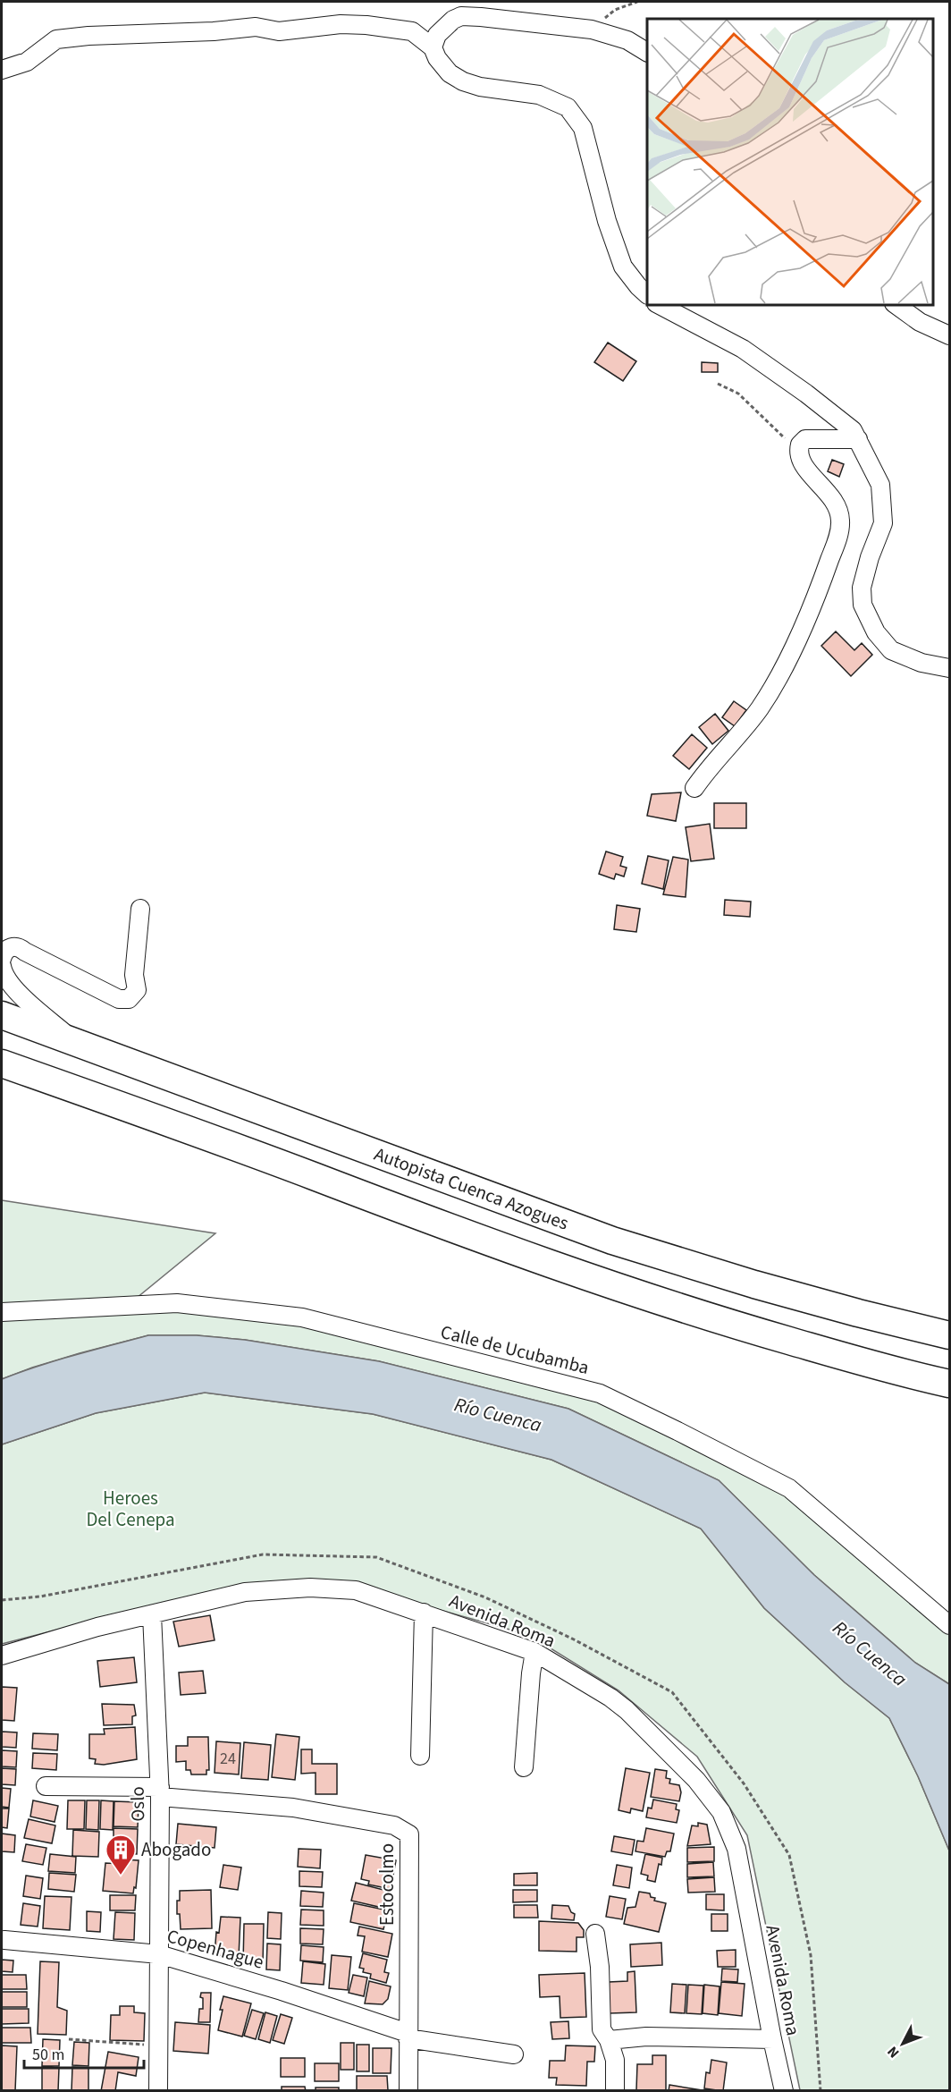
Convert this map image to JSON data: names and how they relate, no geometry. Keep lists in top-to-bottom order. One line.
{"streets":{"highway":["Autopista Cuenca Azogues"],"street":["Calle de Ucubamba","Avenida Roma","Oslo","Estocolmo","Copenhague"]},"crossings":[["Avenida Roma","Oslo"],["Oslo","Estocolmo"],["Oslo","Copenhague"],["Estocolmo","Copenhague"]],"water":["Río Cuenca"],"parks":["Heroes Del Cenepa"],"places":{"building":["Abogado"]},"house_numbers":["24"],"scale_bar":"50 m","north":"bottom left"}
